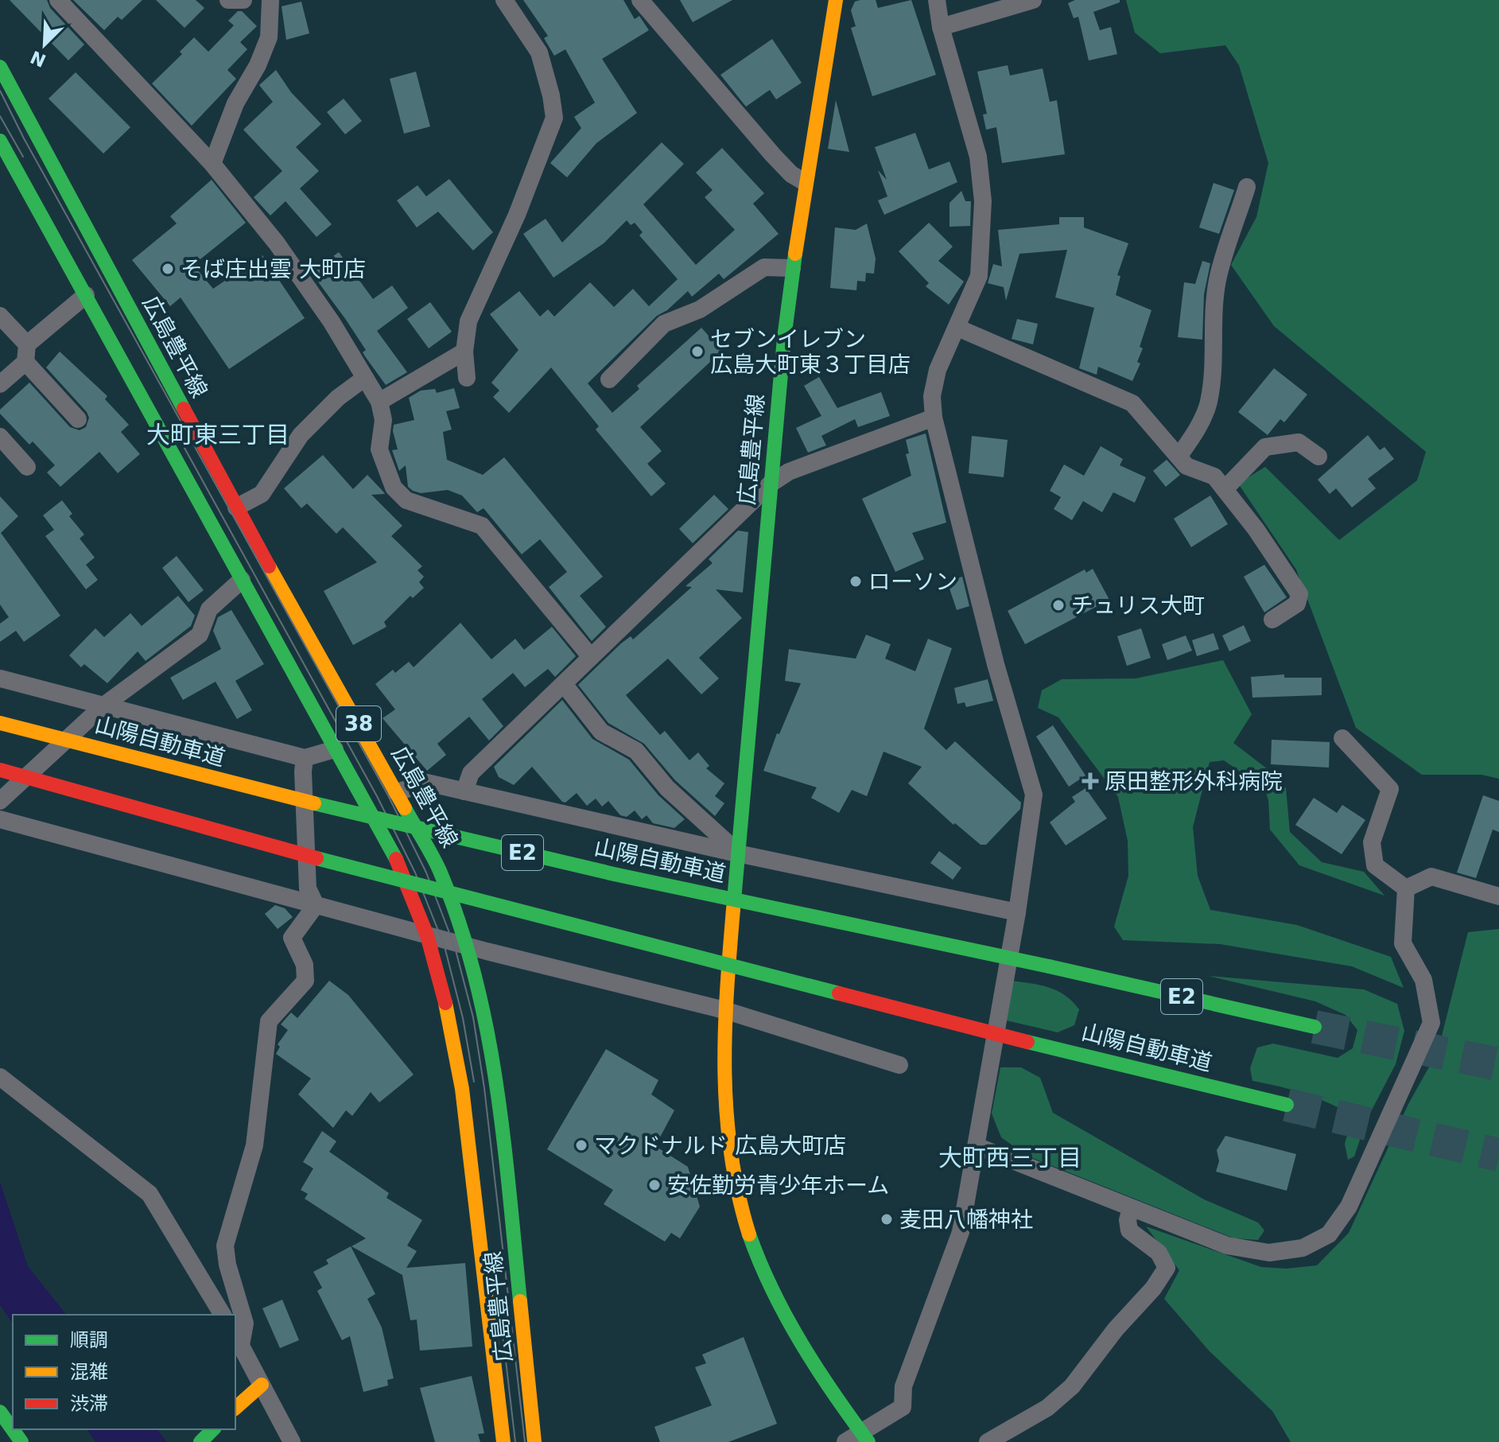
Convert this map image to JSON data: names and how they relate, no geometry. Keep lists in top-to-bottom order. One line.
{"streets":{"main road":["広島豊平線","38","山陽自動車道","E2"]},"districts":["大町東三丁目","大町西三丁目"],"places":{"other":["そば庄出雲 大町店","セブンイレブン 広島大町東３丁目店","ローソン","チュリス大町","マクドナルド 広島大町店","安佐勤労青少年ホーム","麦田八幡神社"],"health":["原田整形外科病院"]},"legend":["順調","混雑","渋滞"],"north":"bottom left"}
